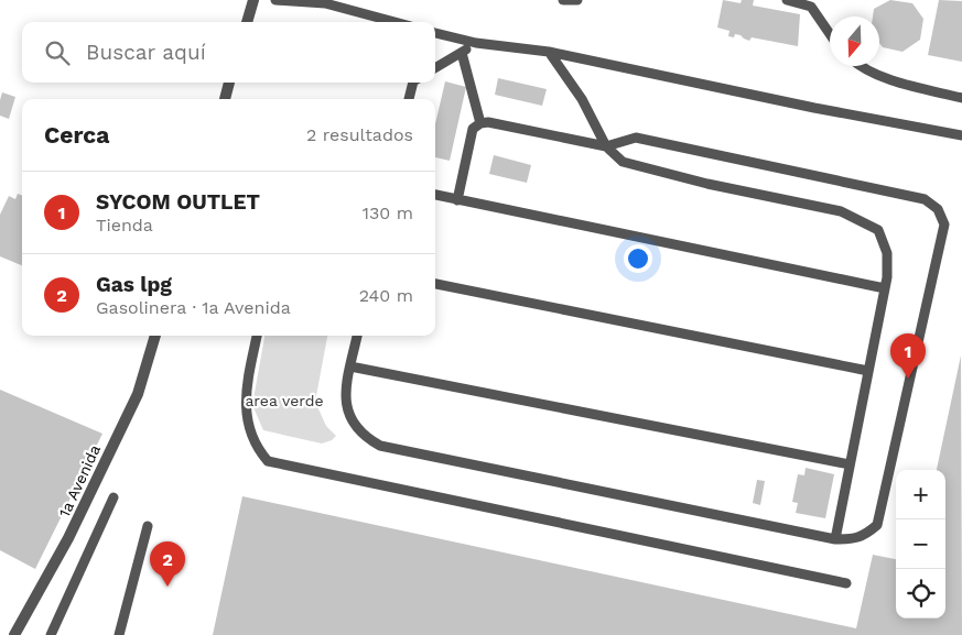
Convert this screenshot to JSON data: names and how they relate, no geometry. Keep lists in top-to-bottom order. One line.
{"streets":{"street":["1a Avenida"]},"parks":["area verde"],"north":"bottom","page":{"search":"Buscar aquí","heading":["Cerca","2 resultados"],"list":[{"mark":"1","name":"SYCOM OUTLET","note":"Tienda","value":"130 m"},{"mark":"2","name":"Gas lpg","note":"Gasolinera · 1a Avenida","value":"240 m"}],"pins":["1","2"],"map_buttons":["+","−"]}}
